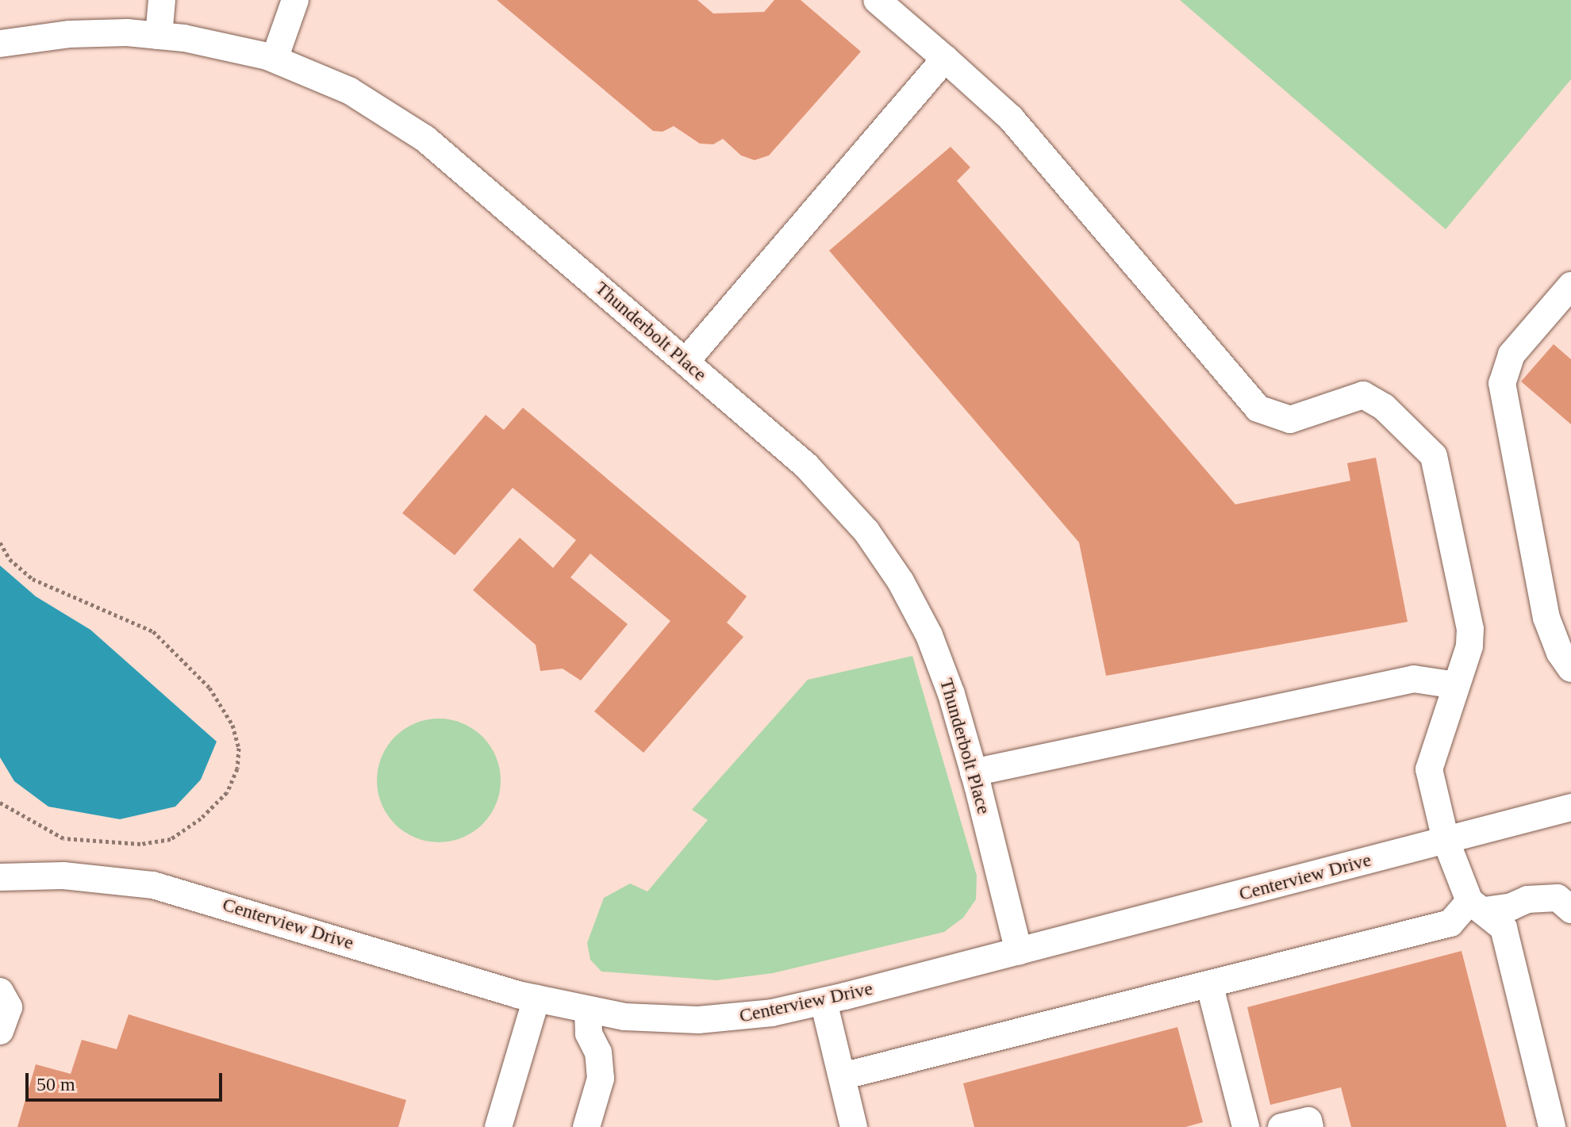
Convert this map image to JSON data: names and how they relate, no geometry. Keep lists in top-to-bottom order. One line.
{"streets":{"street":["Thunderbolt Place","Centerview Drive"]},"crossings":[["Thunderbolt Place","Centerview Drive"]],"scale_bar":"50 m"}
